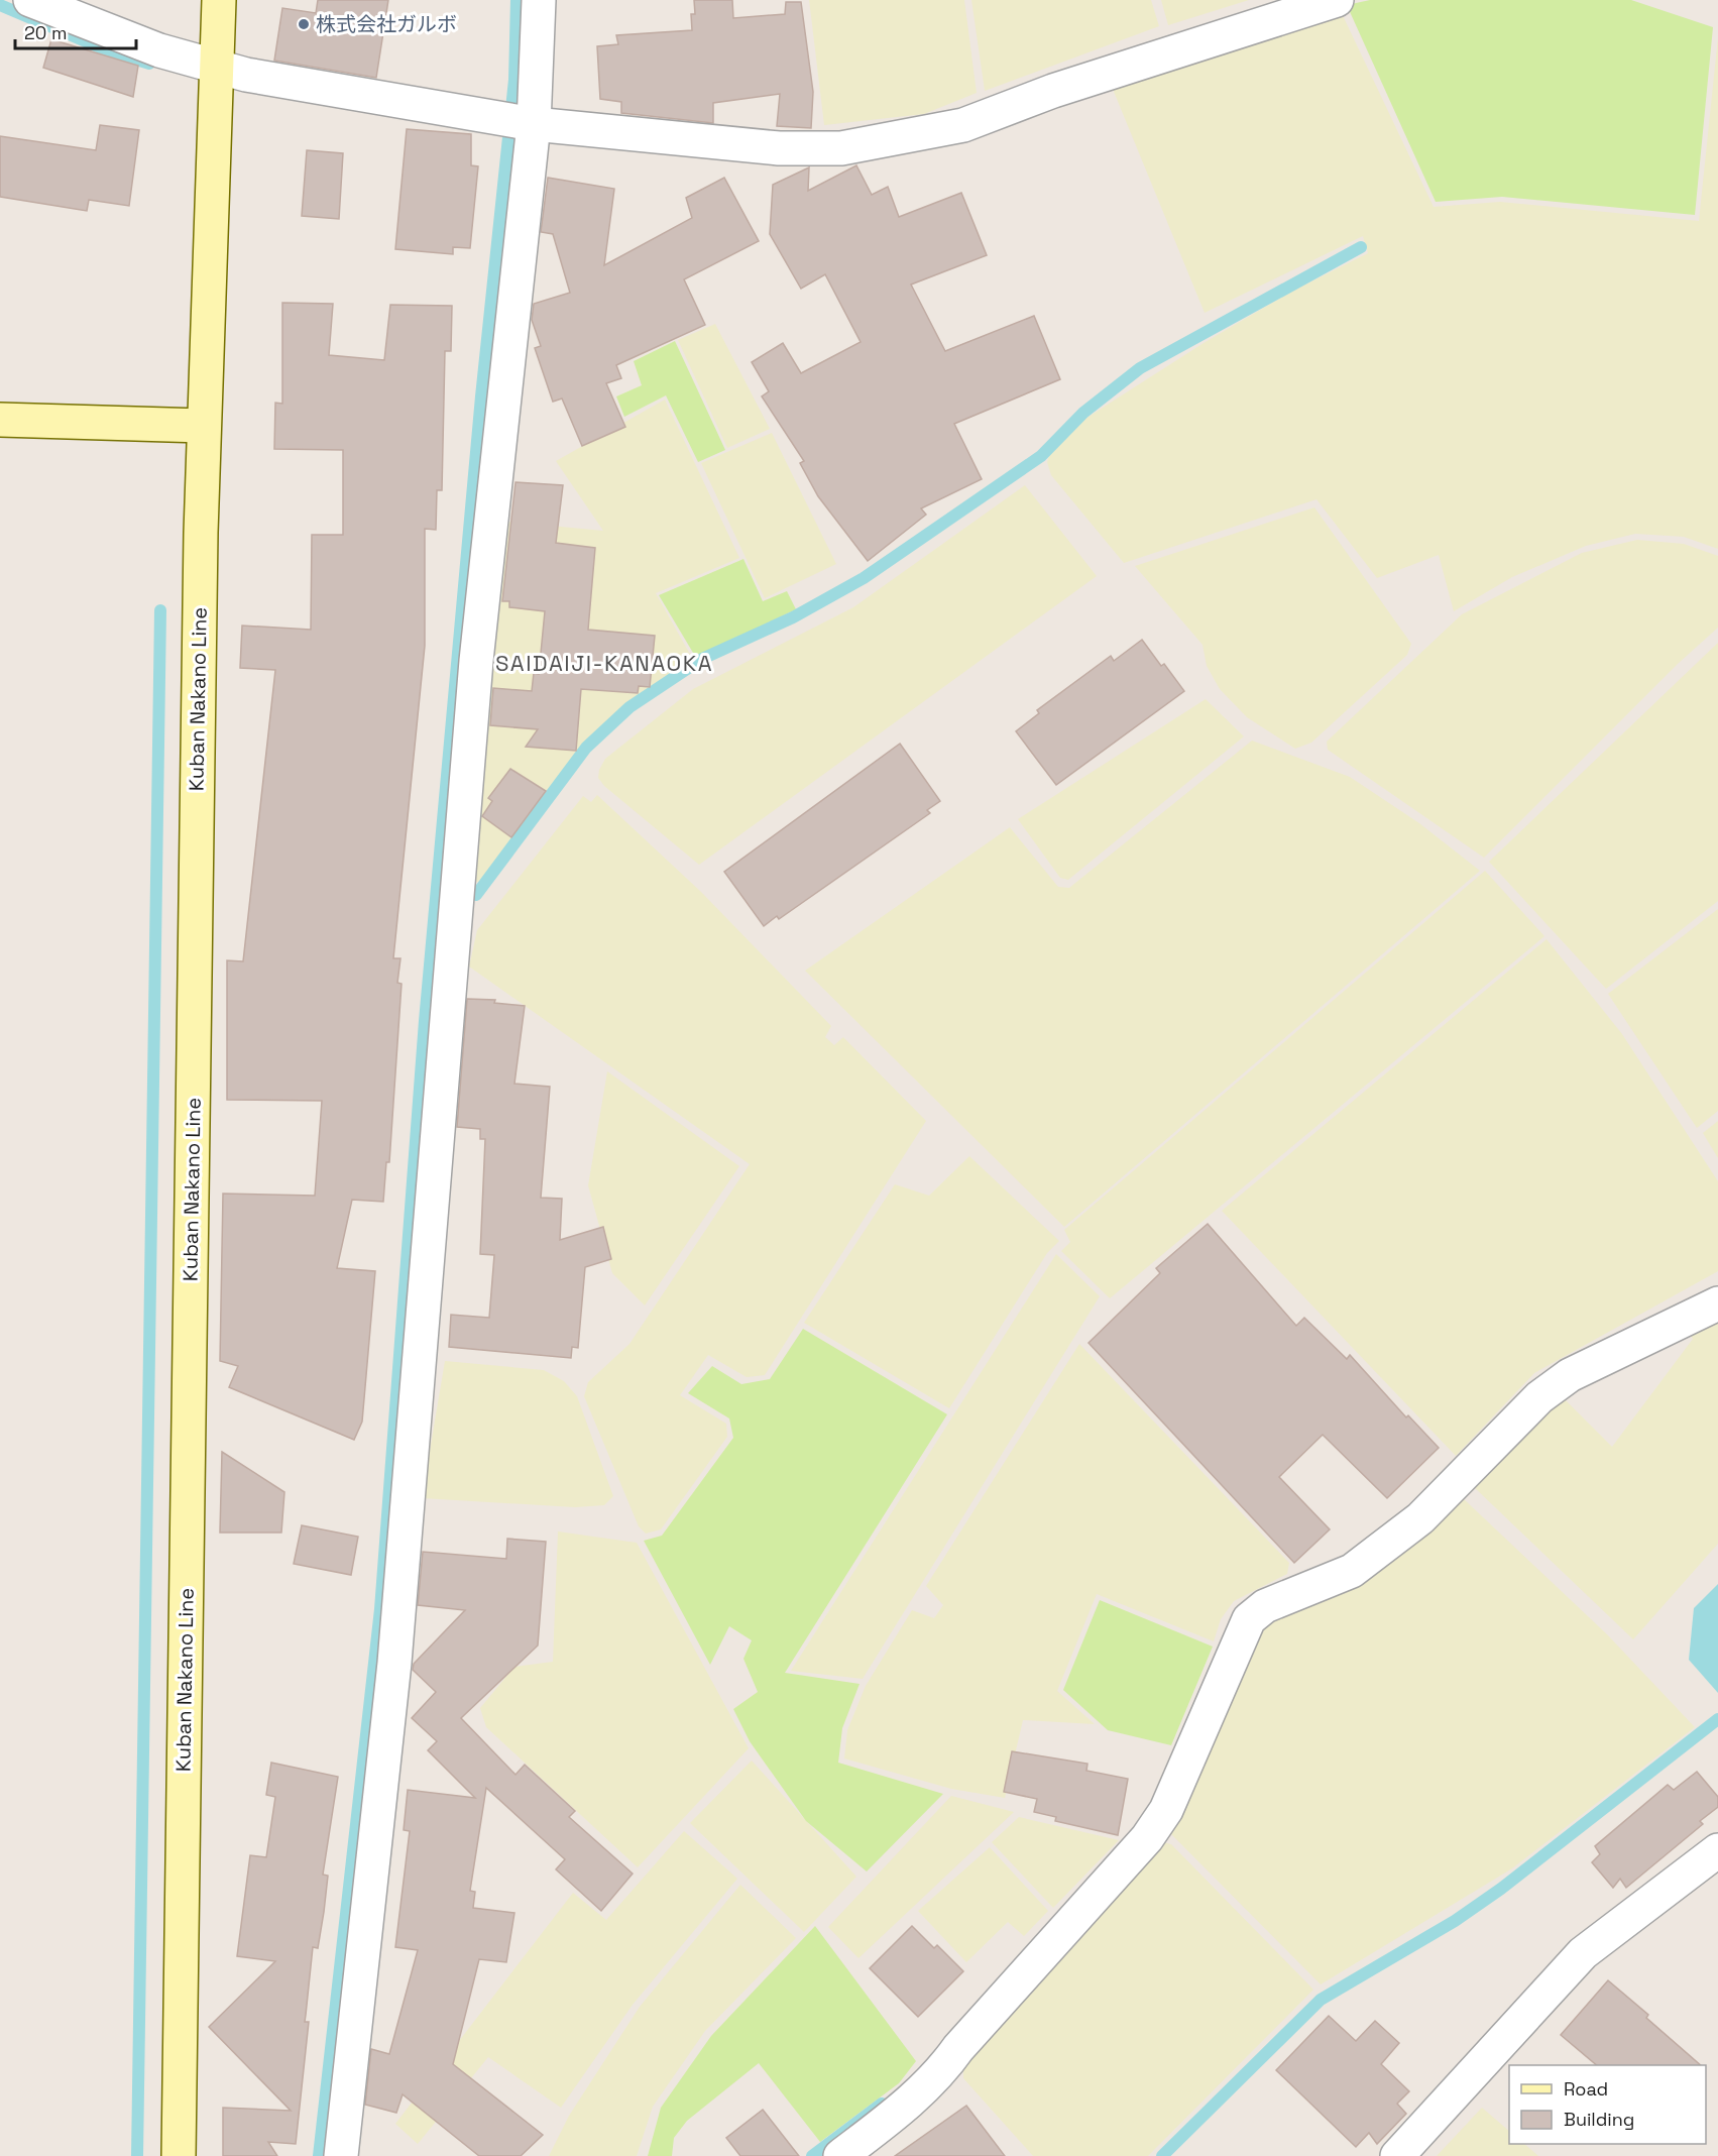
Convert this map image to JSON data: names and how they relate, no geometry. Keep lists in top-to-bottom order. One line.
{"streets":{"main road":["Kuban Nakano Line"]},"districts":["SAIDAIJI-KANAOKA"],"places":["株式会社ガルボ"],"legend":["Road","Building"],"scale_bar":"20 m"}
